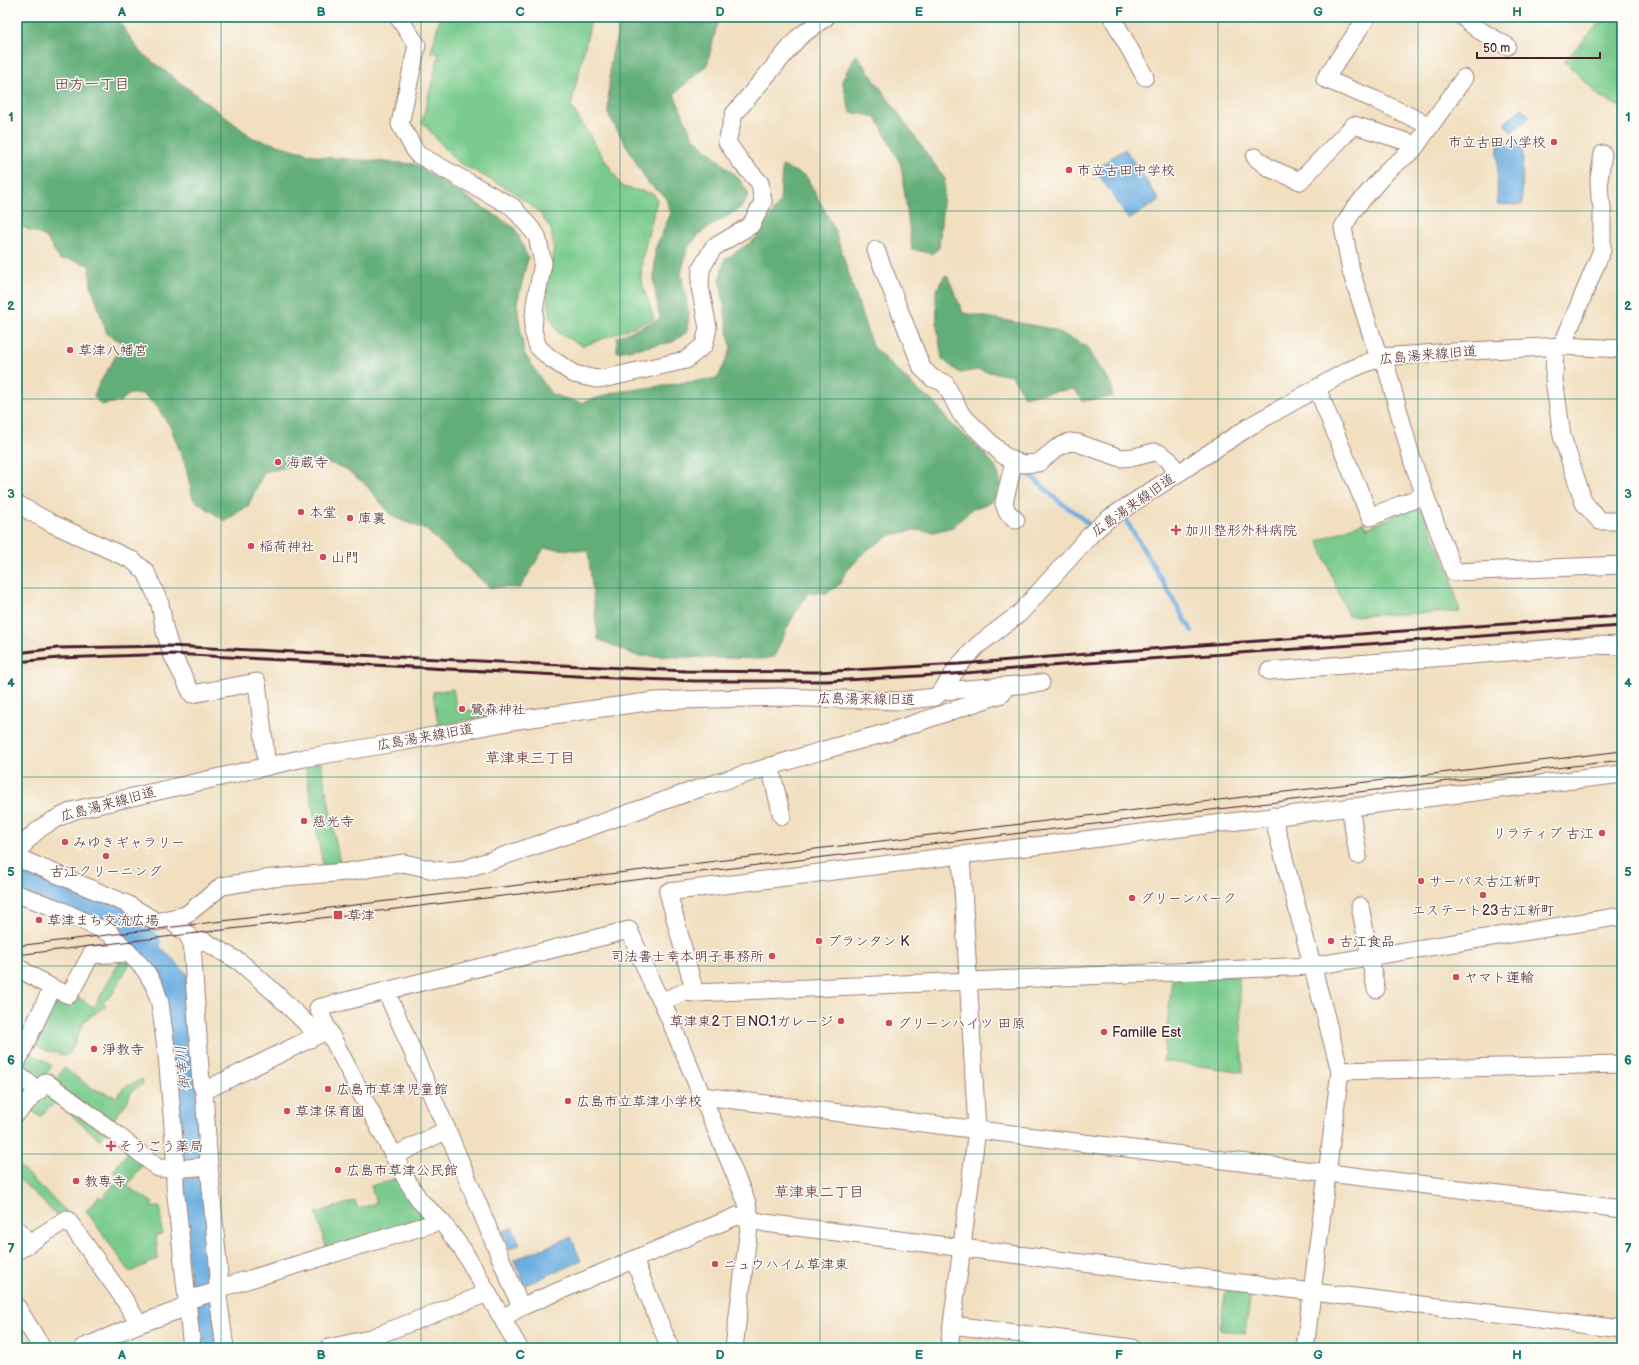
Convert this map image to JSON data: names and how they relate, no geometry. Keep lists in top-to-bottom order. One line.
{"streets":{"street":["広島湯来線旧道"]},"districts":["田方一丁目","草津東三丁目","草津東二丁目"],"water":["御幸川"],"places":{"other":["市立古田小学校","市立古田中学校","草津八幡宮","海蔵寺","本堂","庫裏","稲荷神社","山門","鷺森神社","慈光寺","リラティブ 古江","みゆきギャラリー","古江クリーニング","サーパス古江新町","エステート23古江新町","グリーンパーク","草津まち交流広場","プランタン K","古江食品","司法書士幸本明子事務所","ヤマト運輸","草津東2丁目NO.1ガレージ","グリーンハイツ 田原","Famille Est","淨教寺","広島市草津児童館","広島市立草津小学校","草津保育園","広島市草津公民館","教専寺","ニュウハイム草津東"],"health":["加川整形外科病院","そうごう薬局"],"transit":["草津"]},"scale_bar":"50 m","grid":{"columns":["A","B","C","D","E","F","G","H"],"rows":["1","2","3","4","5","6","7"]}}
